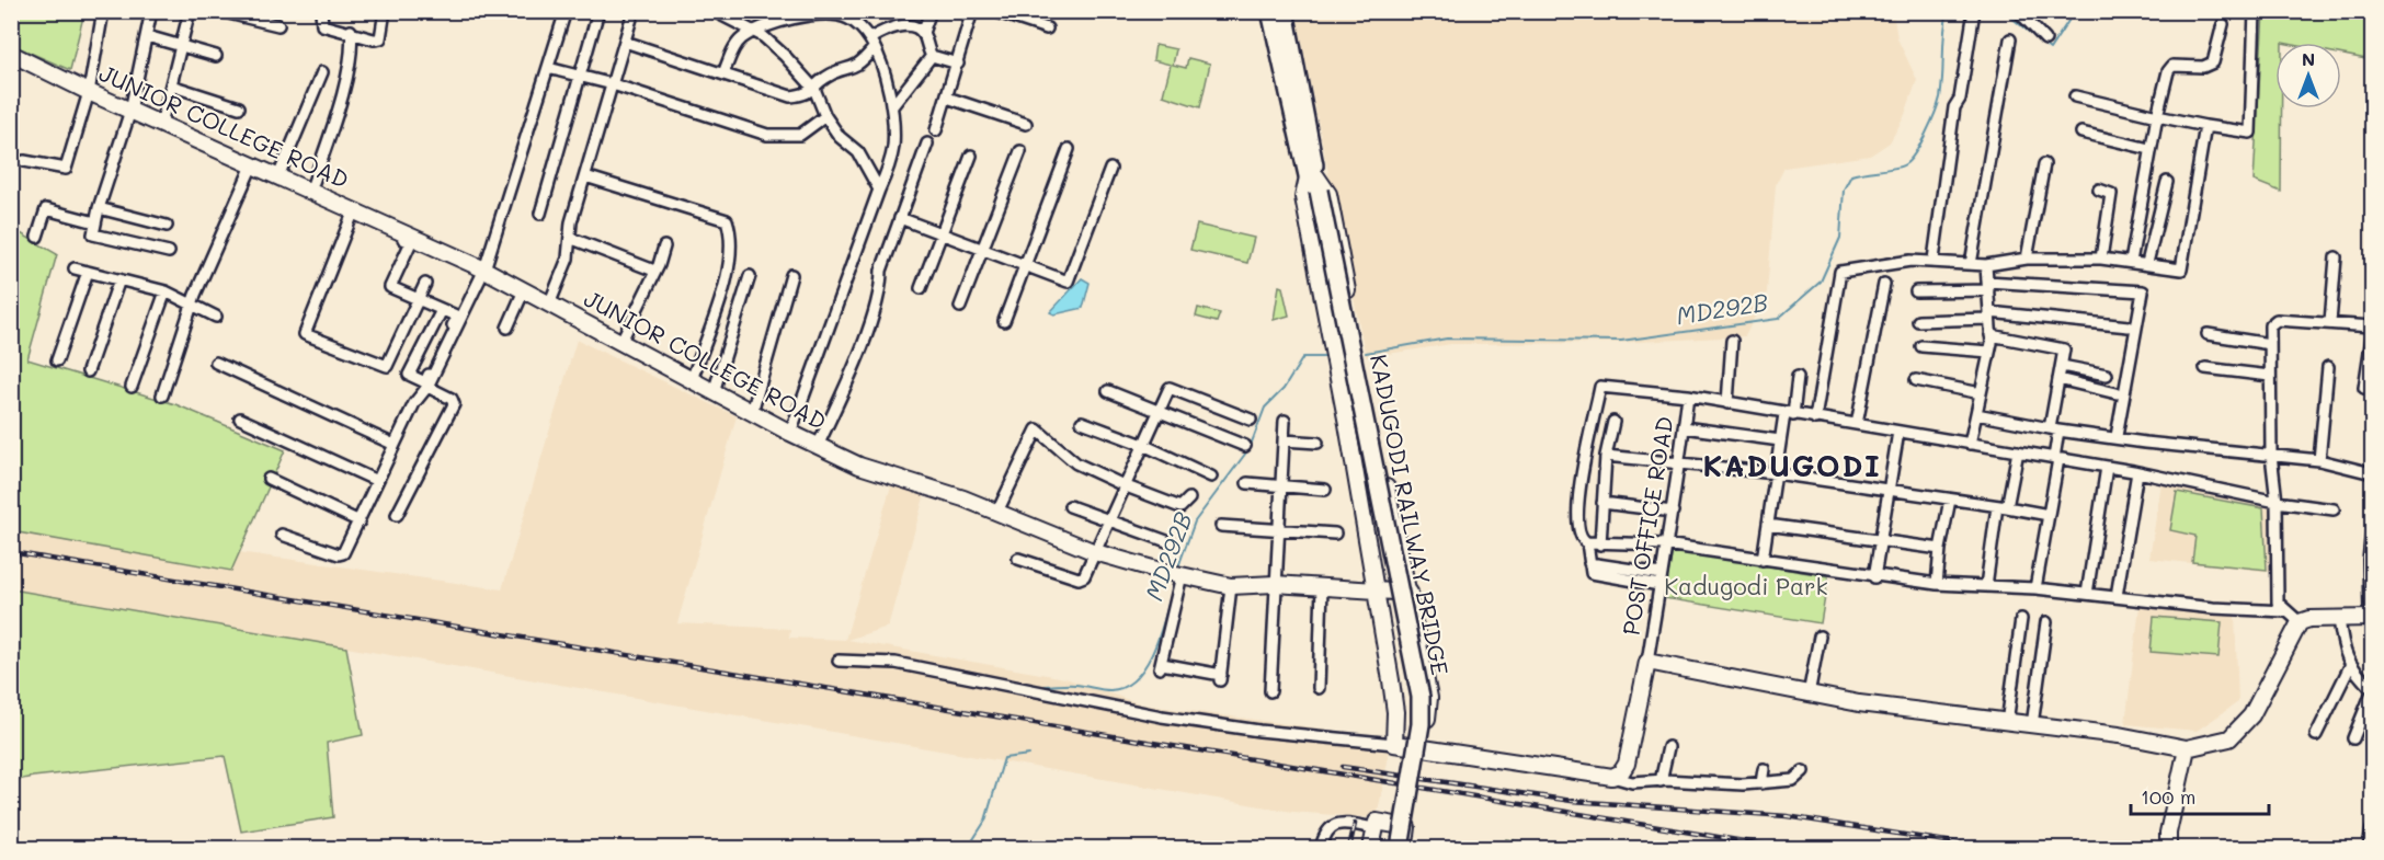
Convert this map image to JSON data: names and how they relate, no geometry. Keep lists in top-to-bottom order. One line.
{"streets":{"main road":["KADUGODI RAILWAY BRIDGE"],"street":["JUNIOR COLLEGE ROAD","POST OFFICE ROAD"]},"districts":["KADUGODI"],"water":["MD292B"],"parks":["Kadugodi Park"],"scale_bar":"100 m","north":"top"}
